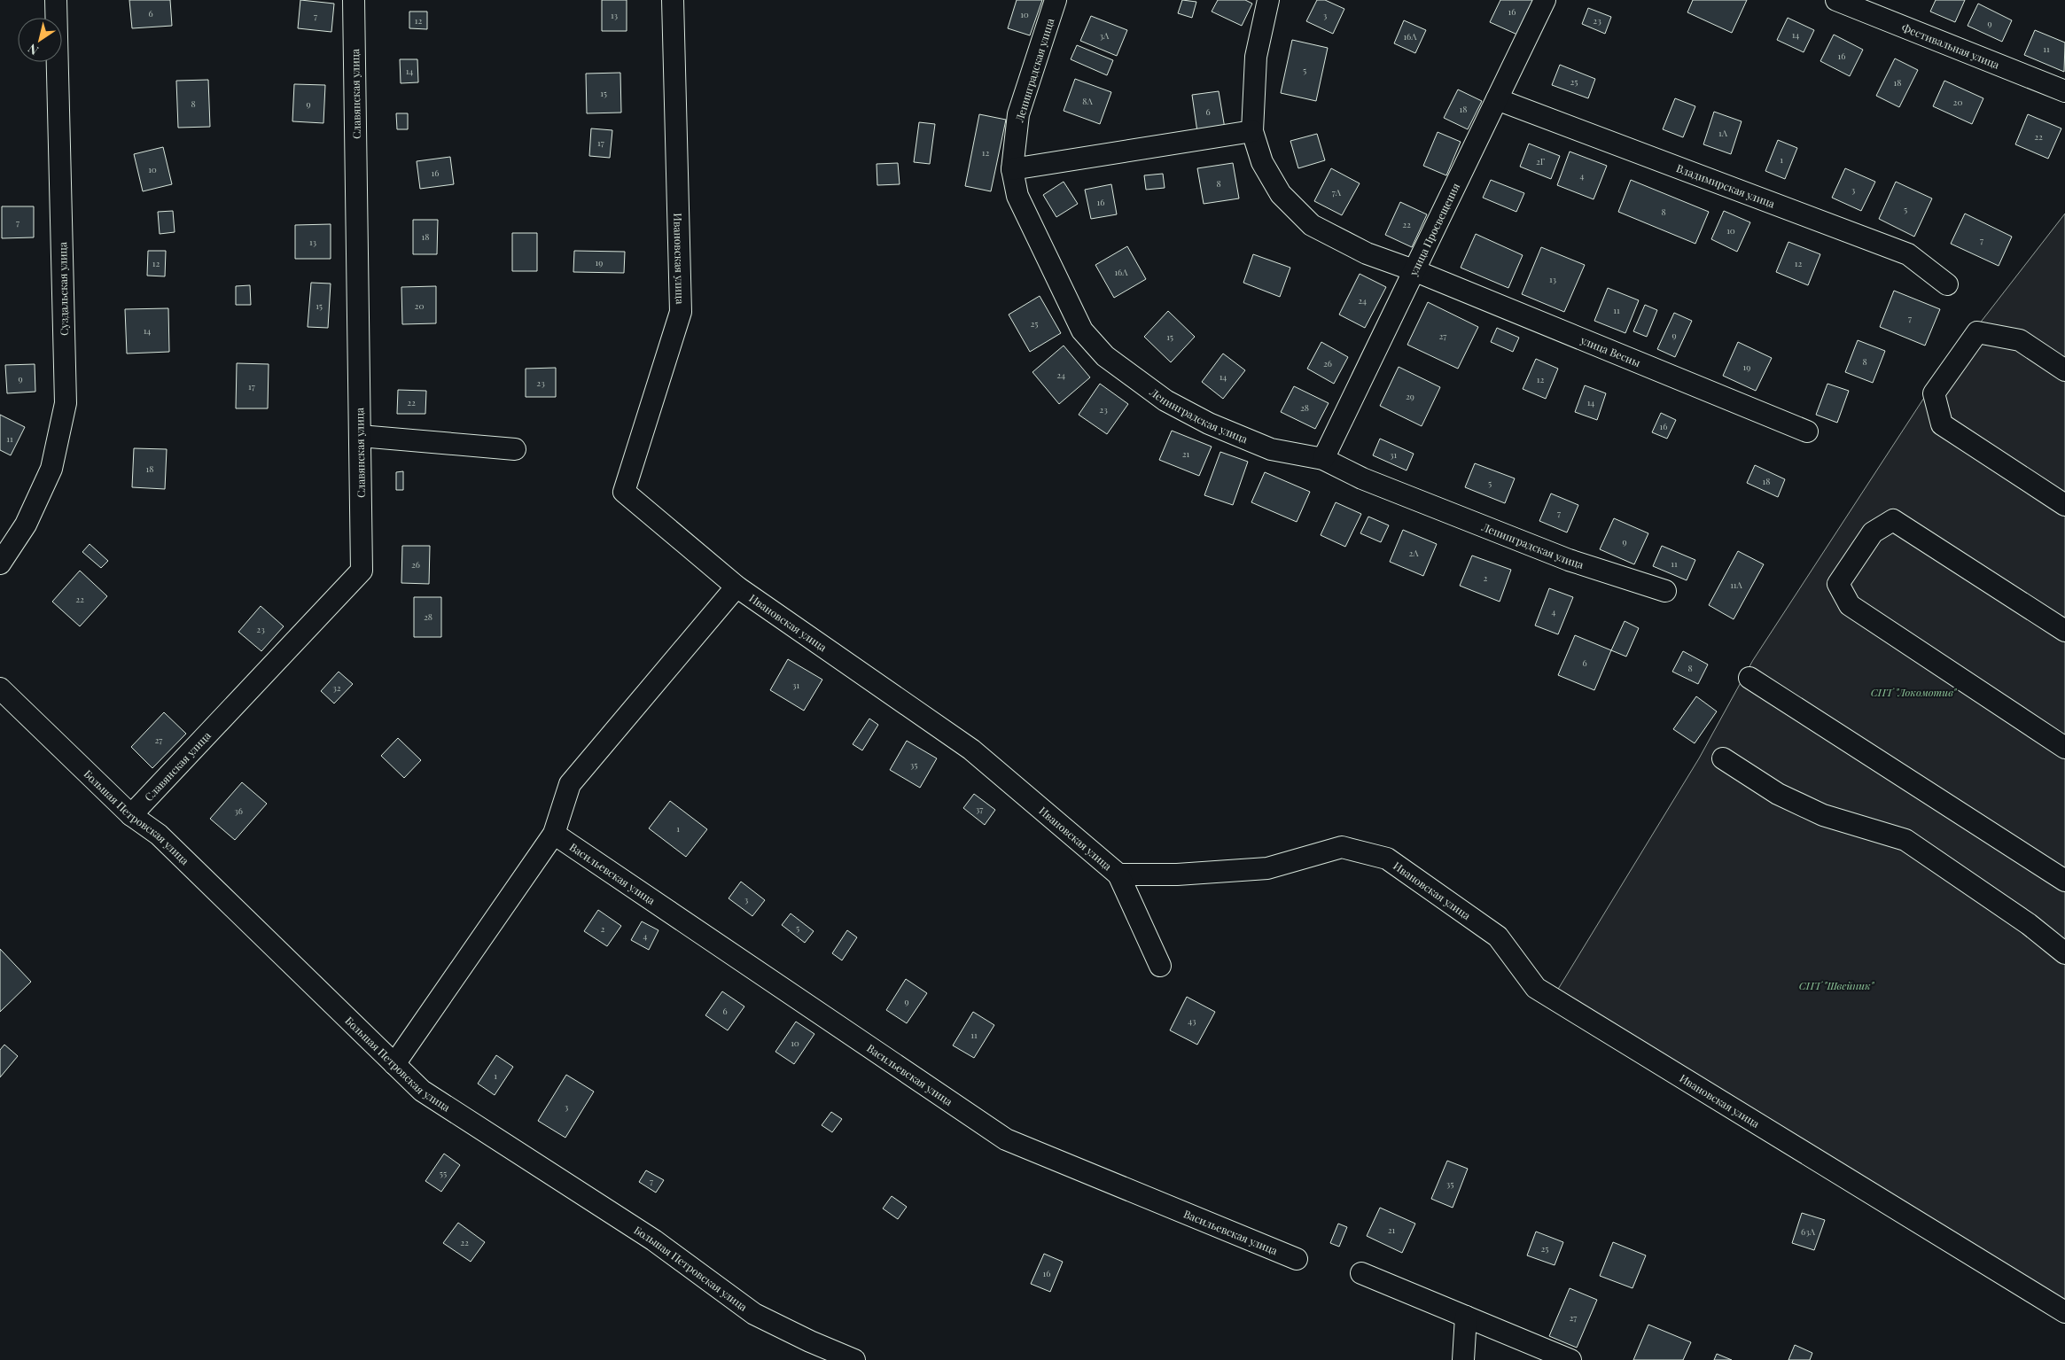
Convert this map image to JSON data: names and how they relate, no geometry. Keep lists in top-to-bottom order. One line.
{"streets":{"street":["Фестивальная улица","Ленинградская улица","Славянская улица","Владимирская улица","улица Просвещения","Ивановская улица","Суздальская улица","улица Весны","Большая Петровская улица","Васильевская улица"]},"crossings":[["Ленинградская улица","улица Просвещения"],["Славянская улица","Большая Петровская улица"],["Владимирская улица","улица Просвещения"],["улица Просвещения","улица Весны"]],"parks":["СНТ \"Локомотив\"","СНТ \"Швейник\""],"house_numbers":["16","6","10","13","3","7","12","23","9","14","3А","16А","11","16","5","14","25","18","15","8А","20","8","9","18","6","1А","22","17","12","1","2Г","10","16","4","8","3","7А","16","5","8","7","22","10","18","7","13","19","12","12","16А","13","24","15","20","11","7","25","14","9","27","15","8","26","19","24","14","9","12","23","17","29","22","14","28","23","16","11","21","31","18","18","5","7","9","2А","11","26","2","11А","22","4","28","23","6","8","31","32","27","35","37","36","1","3","5","2","4","9","6","43","11","10","1","3","55","7","35","21","63А","22","25","16","27"],"north":"bottom left"}
